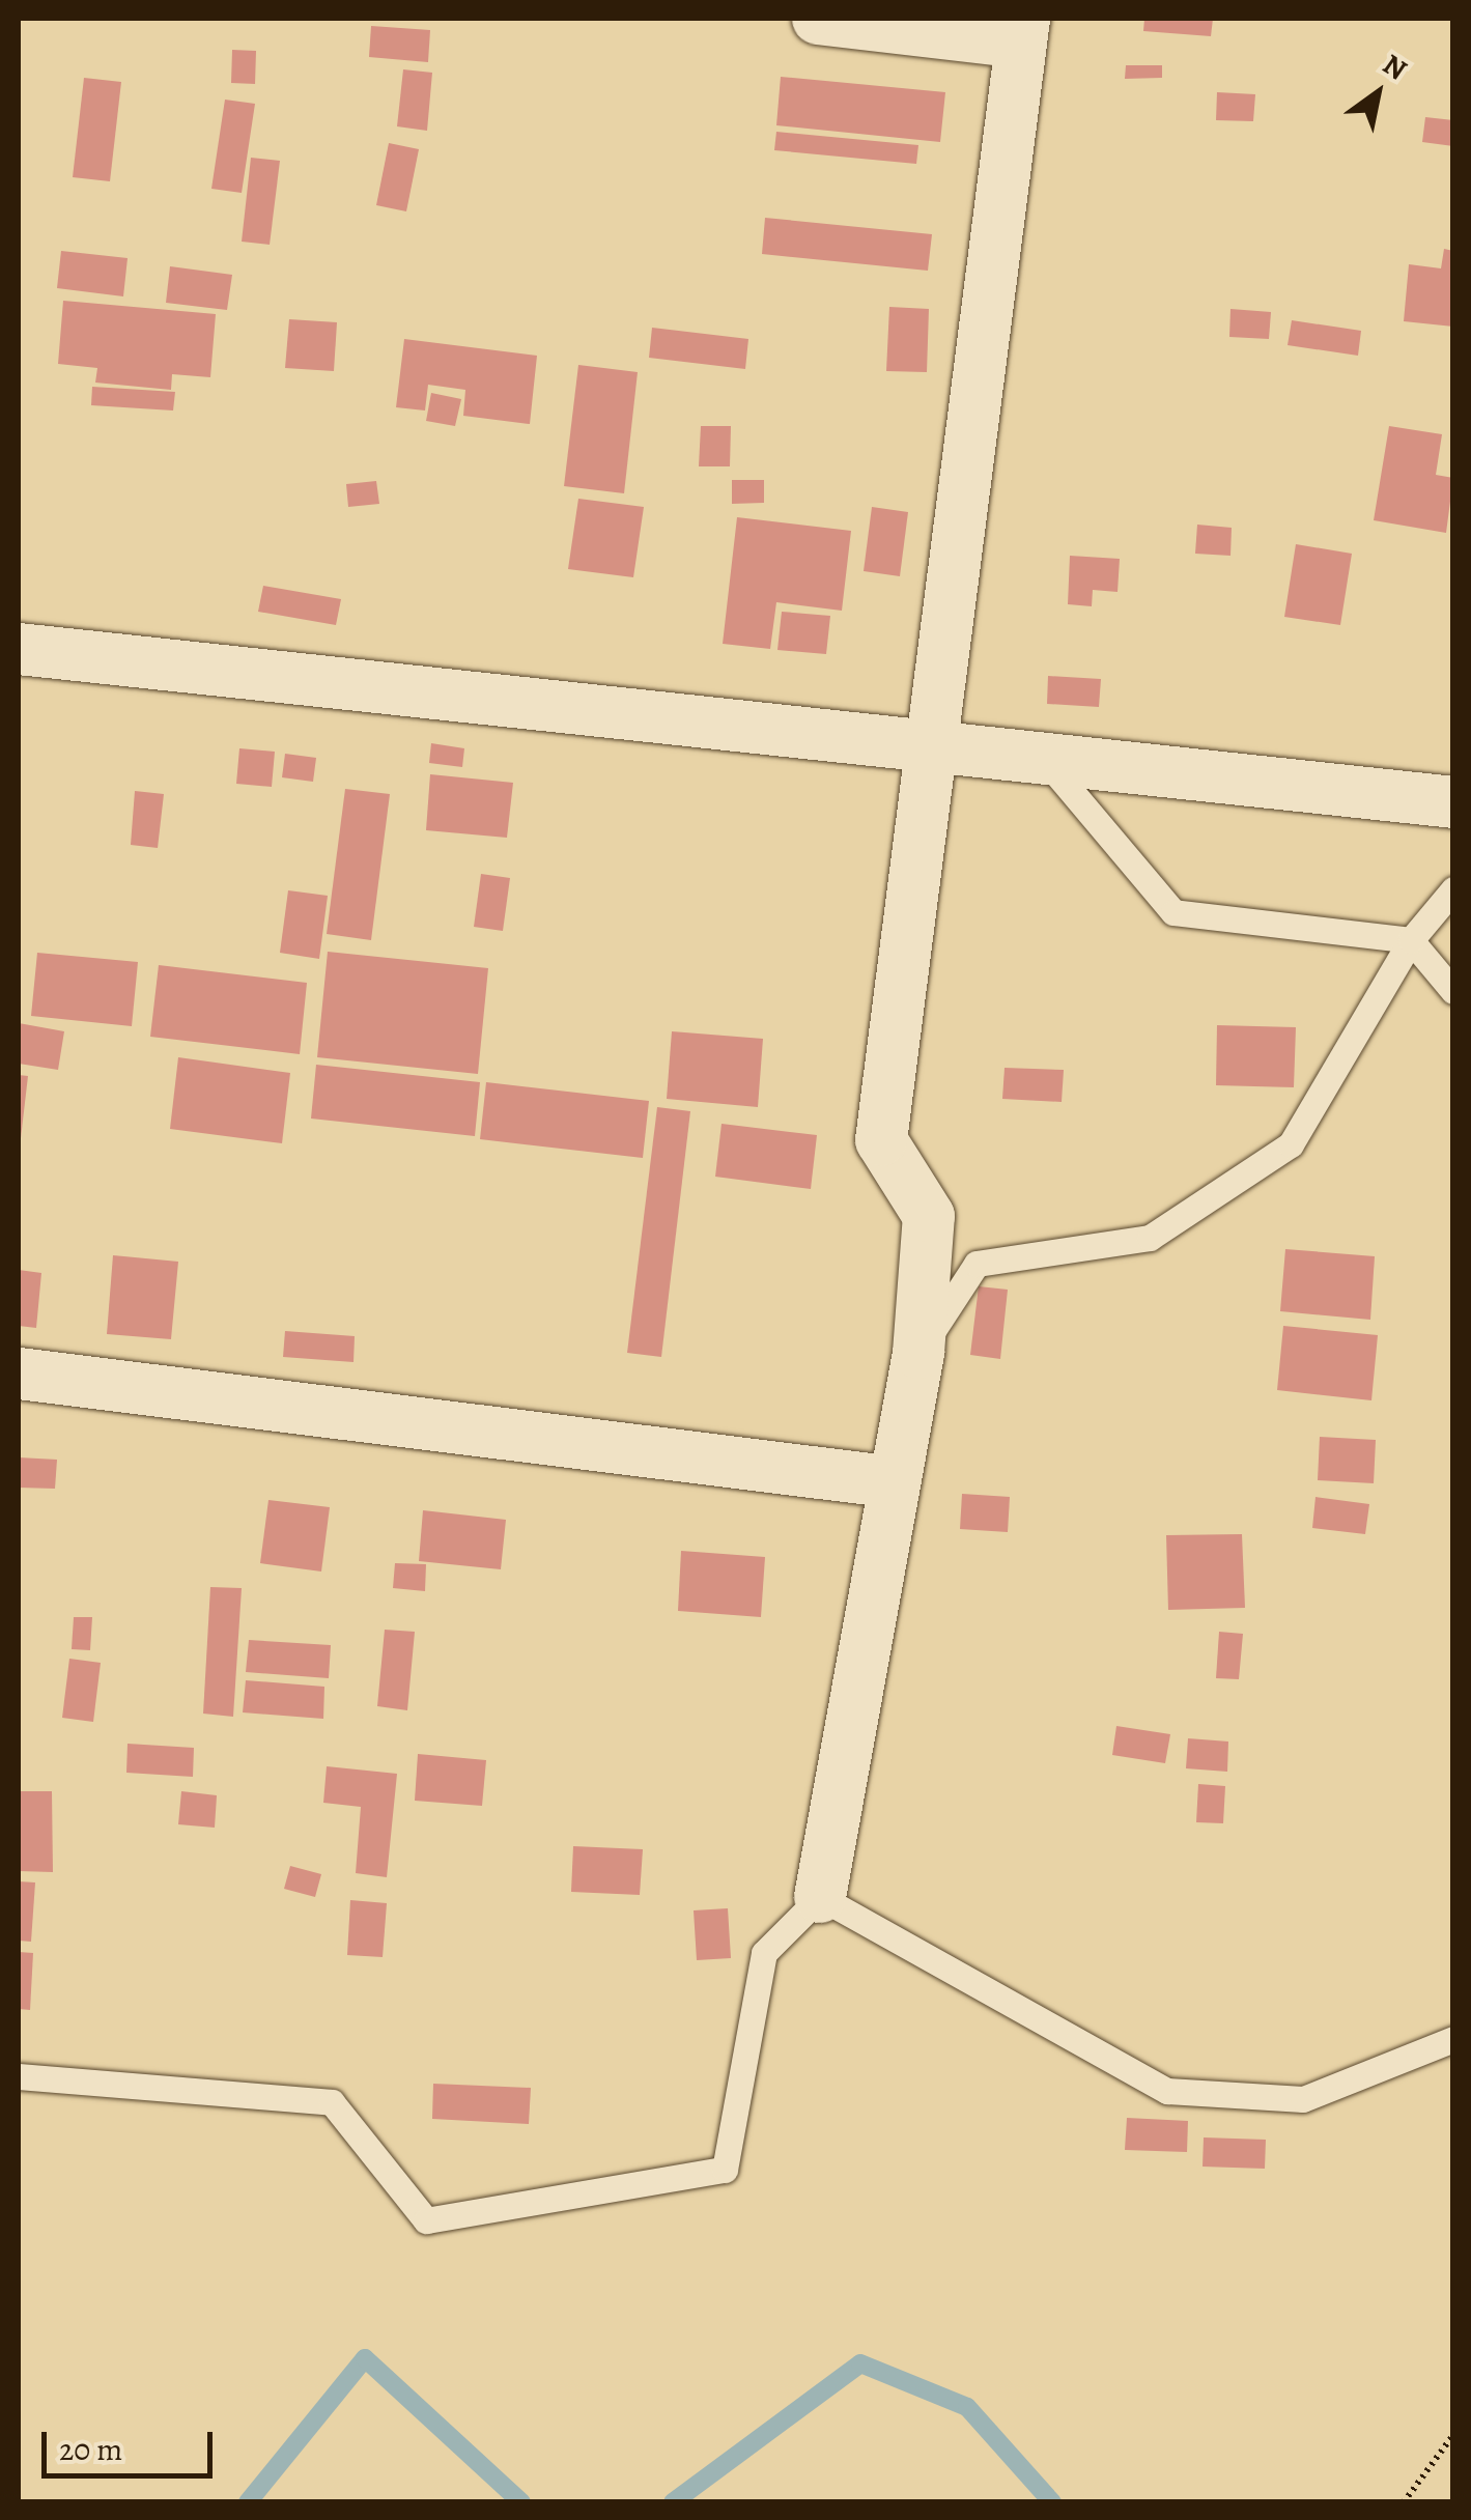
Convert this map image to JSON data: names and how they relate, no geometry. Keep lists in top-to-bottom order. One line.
{"scale_bar":"20 m","north":"top right"}
